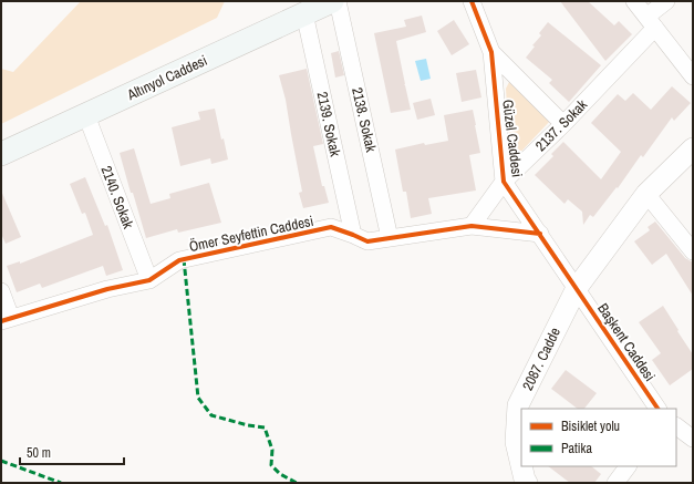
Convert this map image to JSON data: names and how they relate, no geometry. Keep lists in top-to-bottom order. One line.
{"streets":{"main road":["Altınyol Caddesi"],"street":["2138. Sokak","2139. Sokak","2137. Sokak","Güzel Caddesi","2140. Sokak","Ömer Seyfettin Caddesi","Başkent Caddesi","2087. Cadde"]},"crossings":[["Altınyol Caddesi","2139. Sokak"],["Altınyol Caddesi","2140. Sokak"],["2138. Sokak","Ömer Seyfettin Caddesi"],["2139. Sokak","Ömer Seyfettin Caddesi"],["2137. Sokak","Güzel Caddesi"],["2137. Sokak","Ömer Seyfettin Caddesi"],["Güzel Caddesi","Ömer Seyfettin Caddesi"],["Güzel Caddesi","Başkent Caddesi"],["Güzel Caddesi","2087. Cadde"],["2140. Sokak","Ömer Seyfettin Caddesi"],["Başkent Caddesi","2087. Cadde"]],"legend":["Bisiklet yolu","Patika"],"scale_bar":"50 m"}
